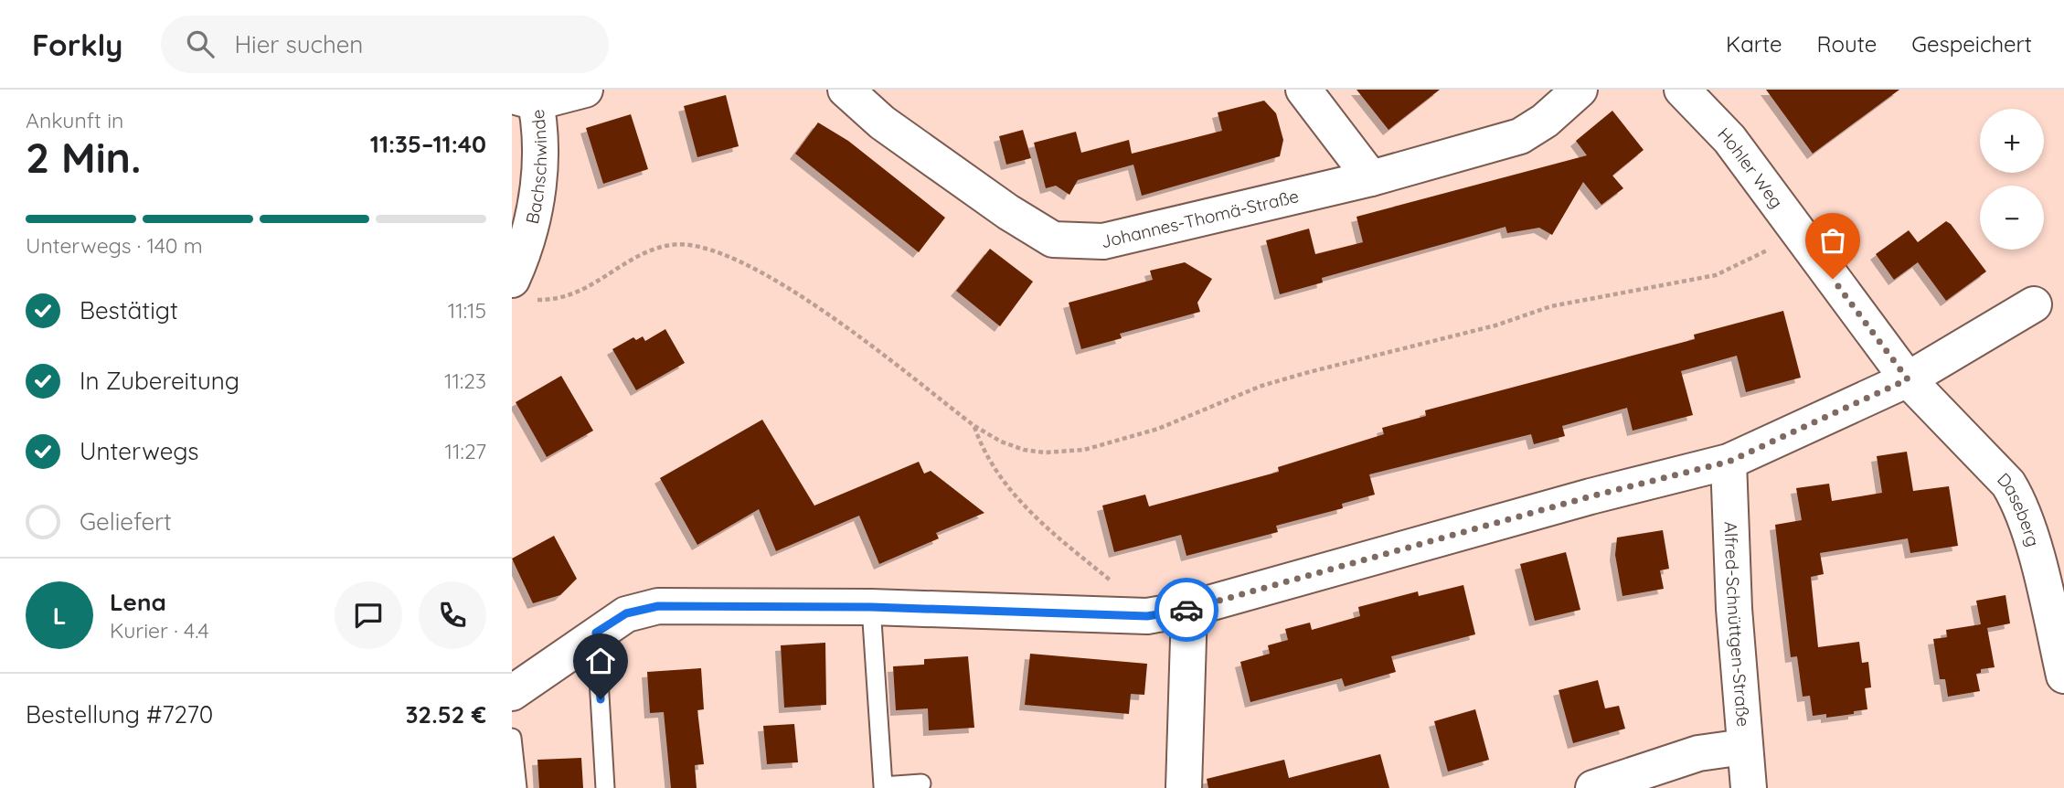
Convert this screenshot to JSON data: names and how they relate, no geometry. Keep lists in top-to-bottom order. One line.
{"streets":{"street":["Bachschwinde","Hohler Weg","Johannes-Thomä-Straße","Daseberg","Alfred-Schnüttgen-Straße"]},"crossings":[["Hohler Weg","Daseberg"]],"page":{"header":"Forkly","search":"Hier suchen","nav":["Karte","Route","Gespeichert"],"heading":["2 Min.","Ankunft in","11:35–11:40"],"panel":["Lena","Kurier · 4.4","Bestellung #7270","32.52 €"],"map_buttons":["+","−"],"bar":"Unterwegs · 140 m","list":[["Bestätigt","11:15"],["In Zubereitung","11:23"],["Unterwegs","11:27"],"Geliefert"],"round":"L"}}
